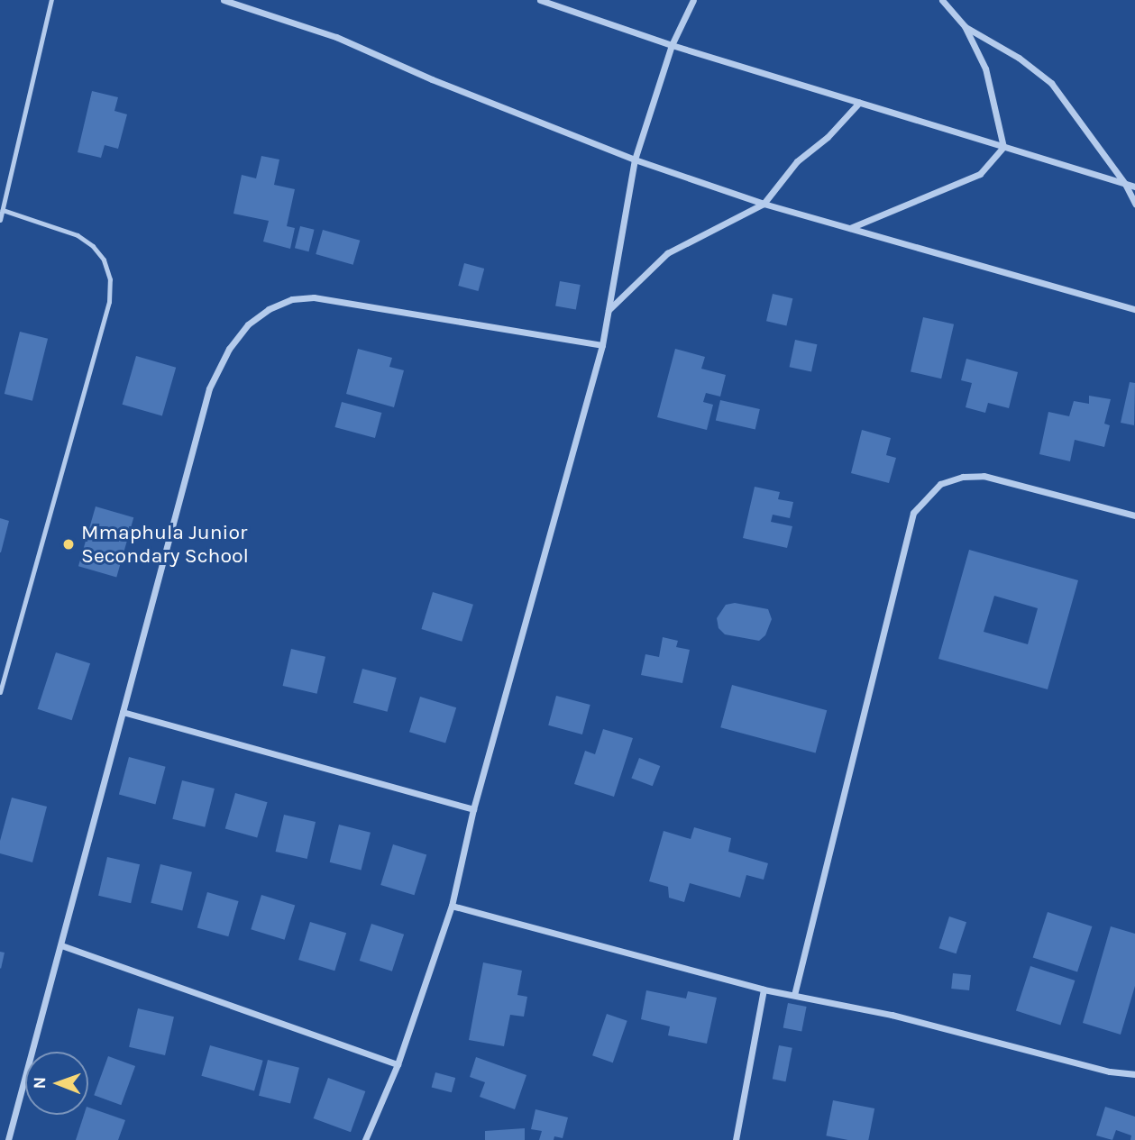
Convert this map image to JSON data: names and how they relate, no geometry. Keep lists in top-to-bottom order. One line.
{"places":["Mmaphula Junior Secondary School"],"north":"left"}
